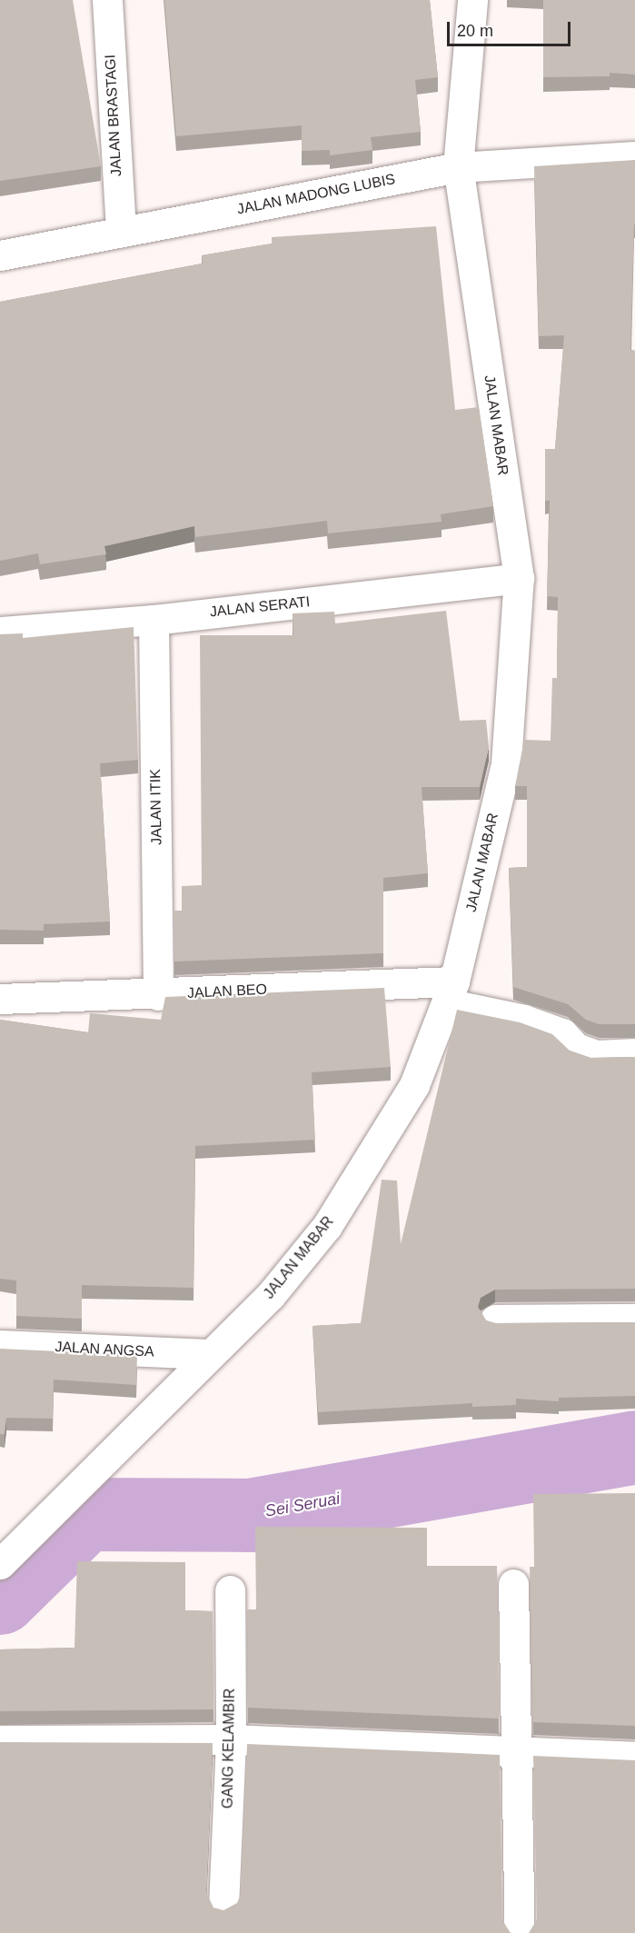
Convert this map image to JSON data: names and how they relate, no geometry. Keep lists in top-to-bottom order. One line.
{"streets":{"street":["JALAN BRASTAGI","JALAN MADONG LUBIS","JALAN MABAR","JALAN SERATI","JALAN ITIK","JALAN BEO","JALAN ANGSA","GANG KELAMBIR"]},"crossings":[["JALAN BRASTAGI","JALAN MADONG LUBIS"],["JALAN MADONG LUBIS","JALAN MABAR"],["JALAN MABAR","JALAN SERATI"],["JALAN MABAR","JALAN BEO"],["JALAN MABAR","JALAN ANGSA"],["JALAN SERATI","JALAN ITIK"],["JALAN ITIK","JALAN BEO"]],"water":["Sei Seruai"],"scale_bar":"20 m"}
